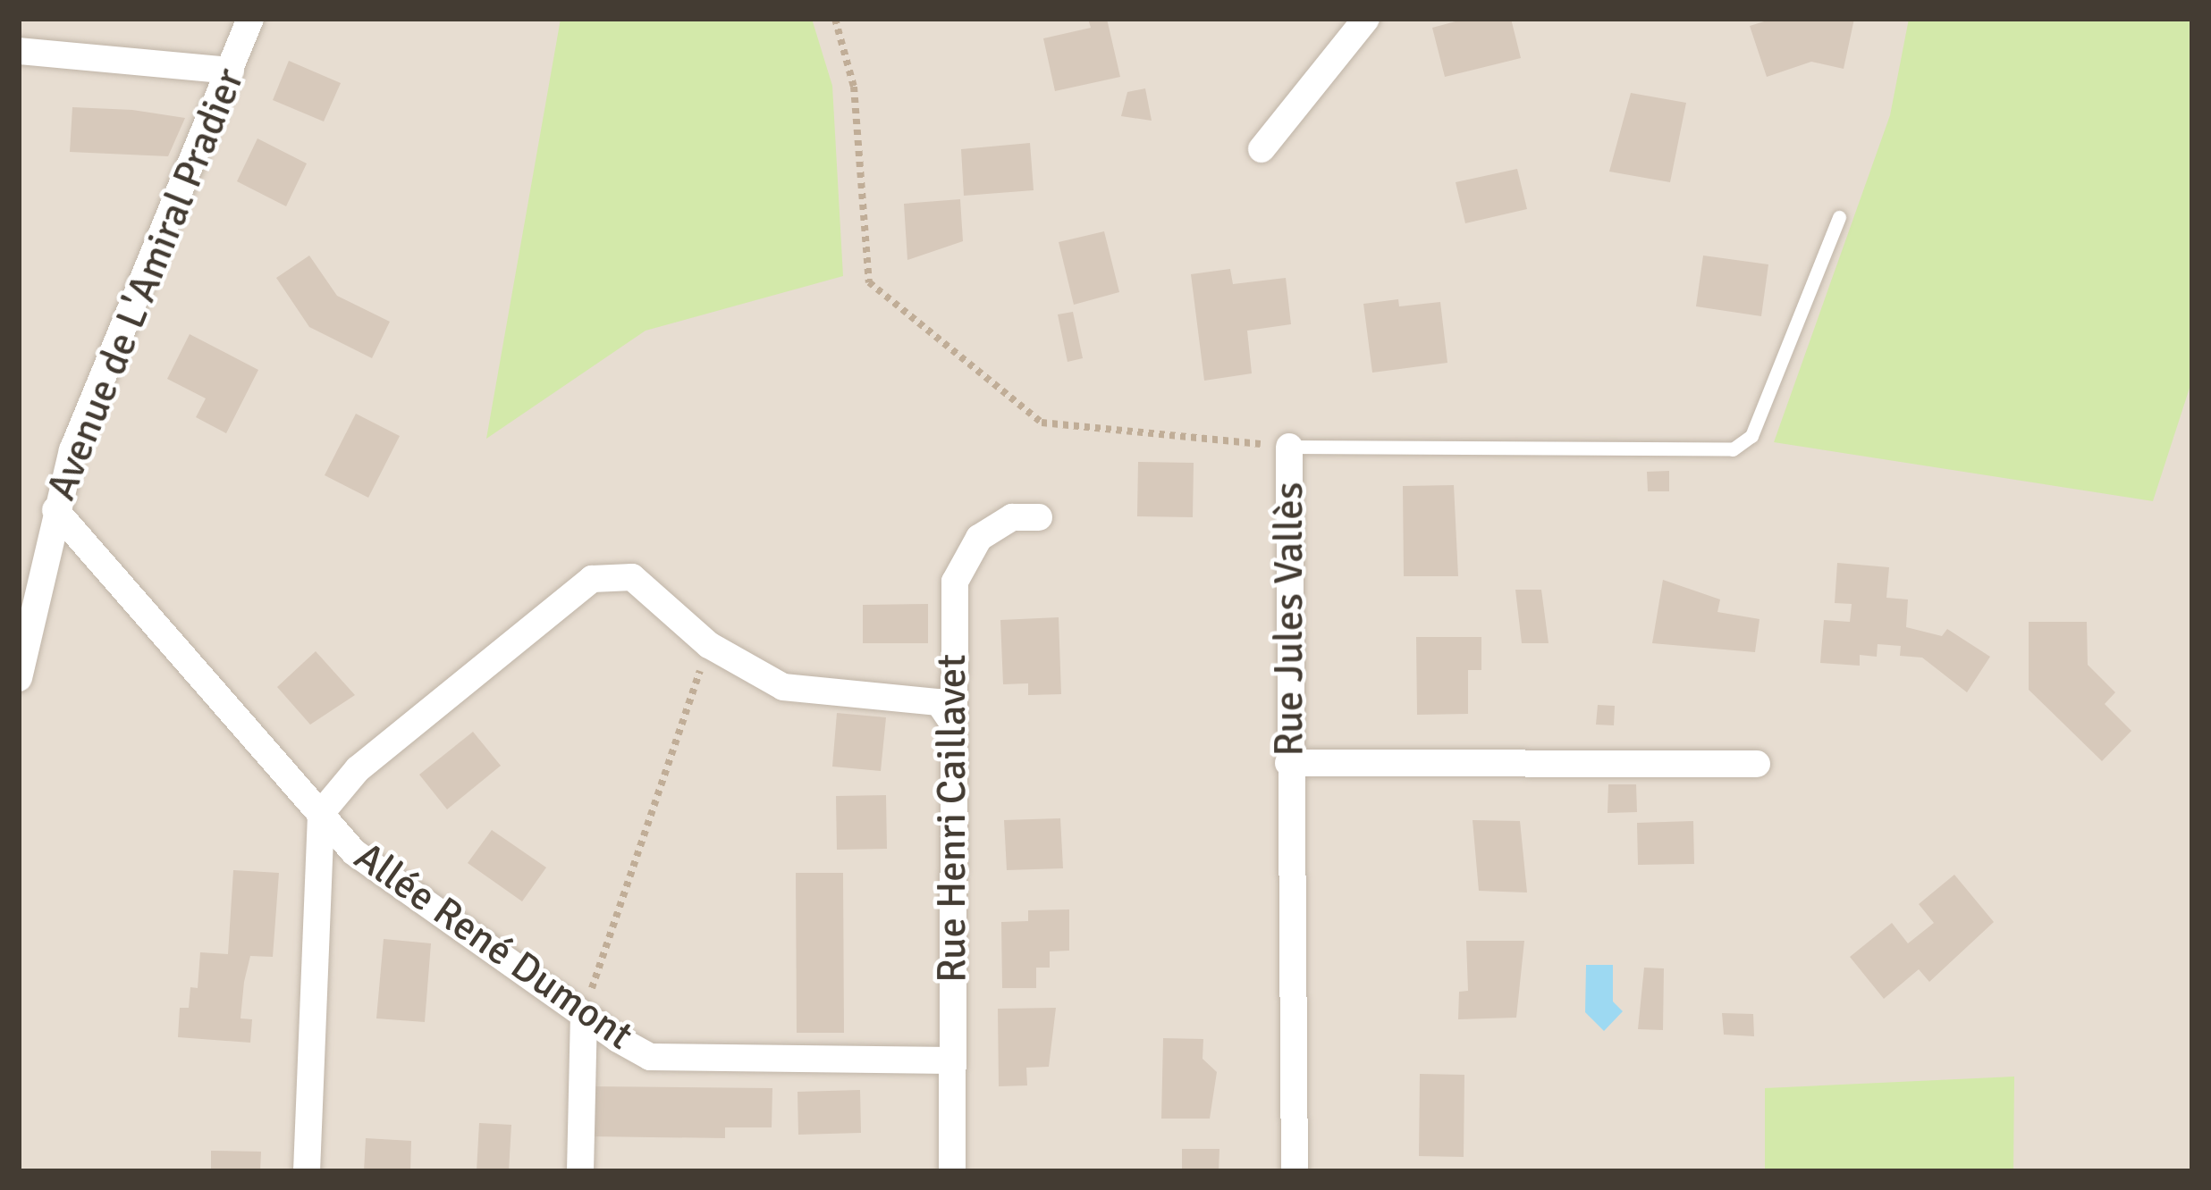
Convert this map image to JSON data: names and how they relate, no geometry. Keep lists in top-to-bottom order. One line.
{"streets":{"street":["Avenue de L'Amiral Pradier","Rue Jules Vallès","Rue Henri Caillavet","Allée René Dumont"]},"crossings":[["Avenue de L'Amiral Pradier","Allée René Dumont"],["Rue Henri Caillavet","Allée René Dumont"]]}
